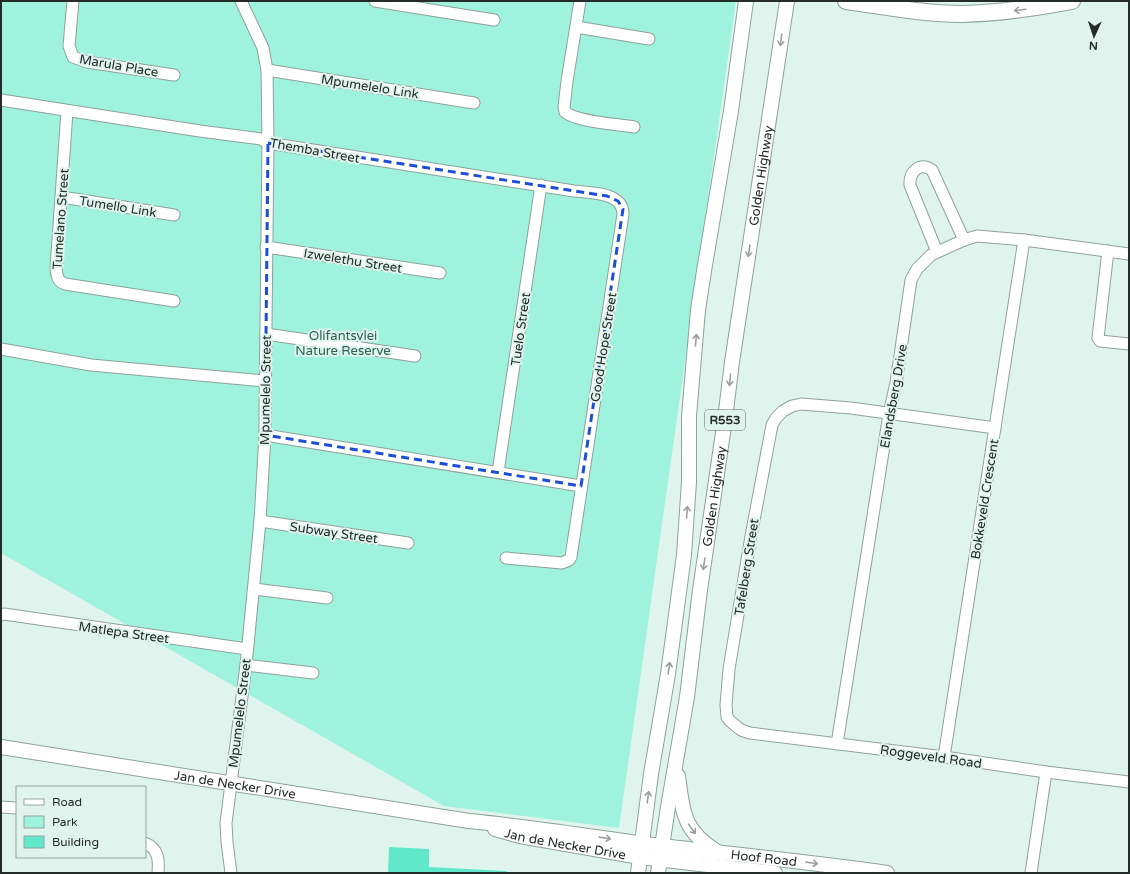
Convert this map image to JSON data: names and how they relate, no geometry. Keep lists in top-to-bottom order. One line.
{"streets":{"main road":["Golden Highway","R553","Jan de Necker Drive","Hoof Road"],"street":["Marula Place","Mpumelelo Link","Themba Street","Tumello Link","Tumelano Street","Izwelethu Street","Tuelo Street","Good Hope Street","Mpumelelo Street","Elandsberg Drive","Bokkeveld Crescent","Subway Street","Tafelberg Street","Matlepa Street","Roggeveld Road"]},"crossings":[["Mpumelelo Link","Mpumelelo Street"],["Themba Street","Tumelano Street"],["Themba Street","Tuelo Street"],["Themba Street","Good Hope Street"],["Themba Street","Mpumelelo Street"],["Golden Highway","Jan de Necker Drive"],["Golden Highway","Hoof Road"],["Tumello Link","Tumelano Street"],["Izwelethu Street","Mpumelelo Street"],["Mpumelelo Street","Subway Street"],["Mpumelelo Street","Matlepa Street"],["Mpumelelo Street","Jan de Necker Drive"],["Elandsberg Drive","Bokkeveld Crescent"],["Elandsberg Drive","Tafelberg Street"],["Elandsberg Drive","Roggeveld Road"],["Bokkeveld Crescent","Roggeveld Road"],["Tafelberg Street","Roggeveld Road"],["Jan de Necker Drive","Hoof Road"]],"parks":["Olifantsvlei Nature Reserve"],"legend":["Road","Park","Building"],"north":"bottom"}
